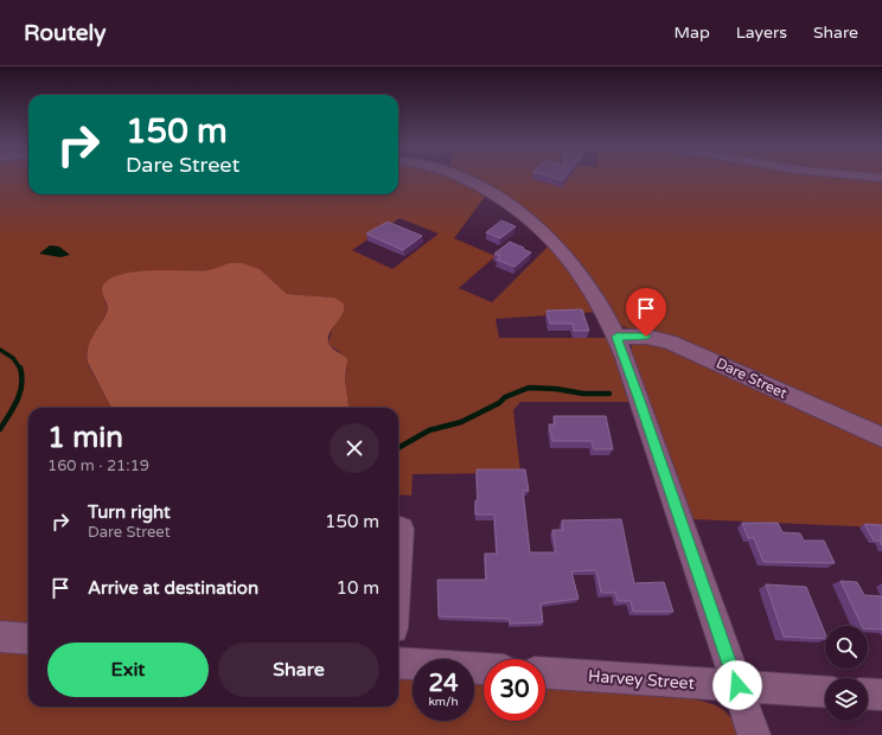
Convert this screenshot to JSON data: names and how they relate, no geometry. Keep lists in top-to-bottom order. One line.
{"streets":{"street":["Dare Street","Harvey Street"]},"page":{"header":"Routely","nav":["Map","Layers","Share"],"turn":["150 m","Dare Street"],"heading":["1 min","160 m · 21:19"],"list":[{"name":"Turn right","note":"Dare Street","value":"150 m"},{"name":"Arrive at destination","value":"10 m"}],"buttons":["Exit","Share"],"speed":"24 km/h","limit":"30"}}
